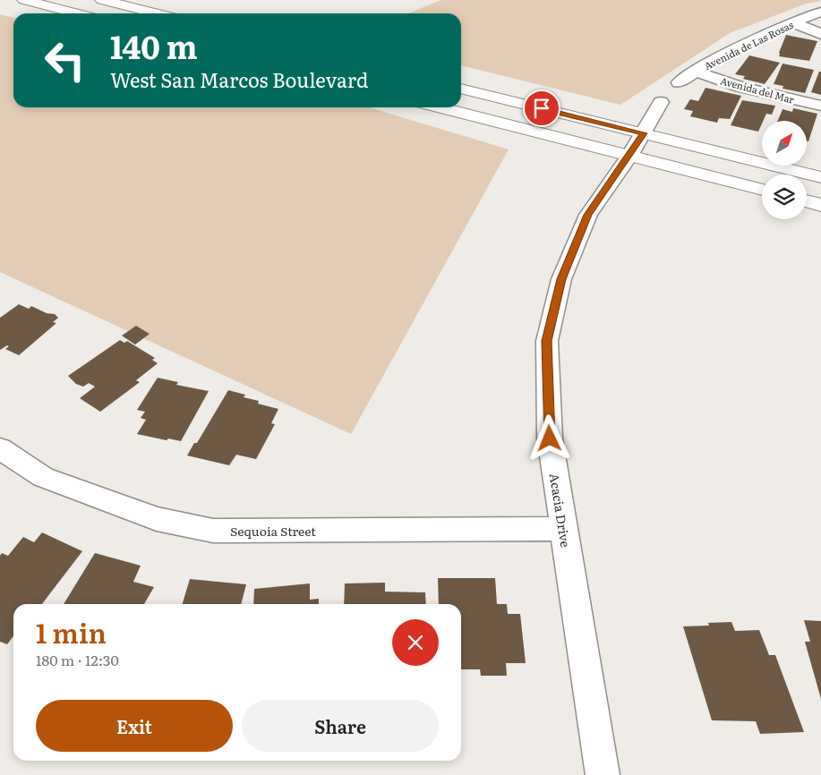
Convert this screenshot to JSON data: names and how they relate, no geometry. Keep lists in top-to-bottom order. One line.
{"streets":{"street":["Avenida de Las Rosas","Avenida del Mar","Acacia Drive","Sequoia Street"]},"crossings":[["Avenida de Las Rosas","Avenida del Mar"],["Avenida de Las Rosas","Acacia Drive"],["Acacia Drive","Sequoia Street"]],"north":"top right","page":{"turn":["140 m","West San Marcos Boulevard"],"heading":["1 min","180 m · 12:30"],"buttons":["Exit","Share"]}}
